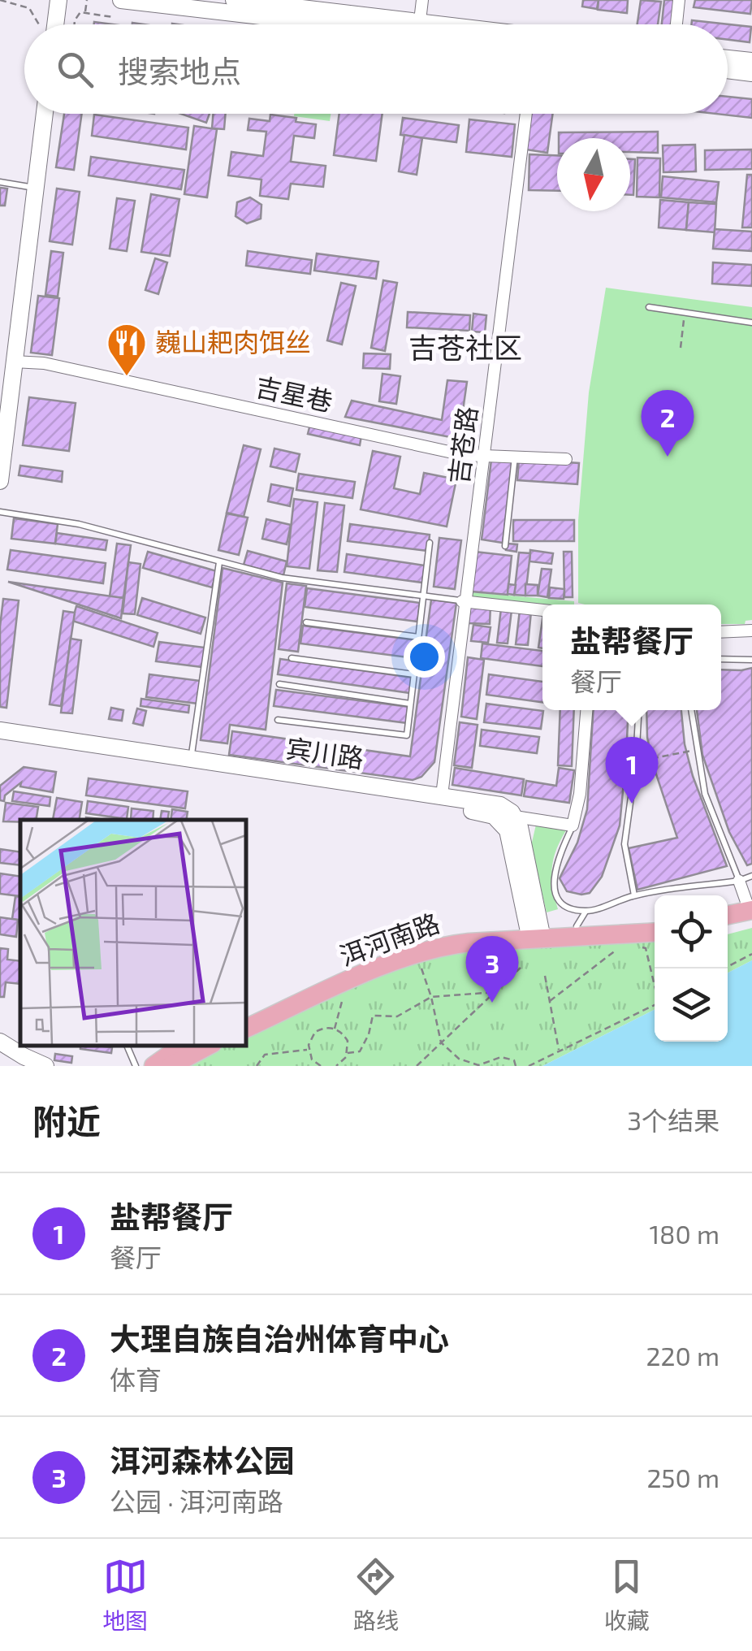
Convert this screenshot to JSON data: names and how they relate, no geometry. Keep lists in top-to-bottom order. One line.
{"streets":{"main road":["宾川路","洱河南路"],"street":["吉星巷","吉苍路"]},"crossings":[["吉星巷","吉苍路"],["吉苍路","宾川路"],["宾川路","洱河南路"]],"districts":["吉苍社区"],"places":{"restaurant":["巍山耙肉饵丝"]},"north":"bottom","page":{"search":"搜索地点","pins":["2","1","3"],"popup":["盐帮餐厅","餐厅"],"heading":["附近","3个结果"],"list":[{"mark":"1","name":"盐帮餐厅","note":"餐厅","value":"180 m"},{"mark":"2","name":"大理自族自治州体育中心","note":"体育","value":"220 m"},{"mark":"3","name":"洱河森林公园","note":"公园 · 洱河南路","value":"250 m"}],"nav":["地图","路线","收藏"]}}
